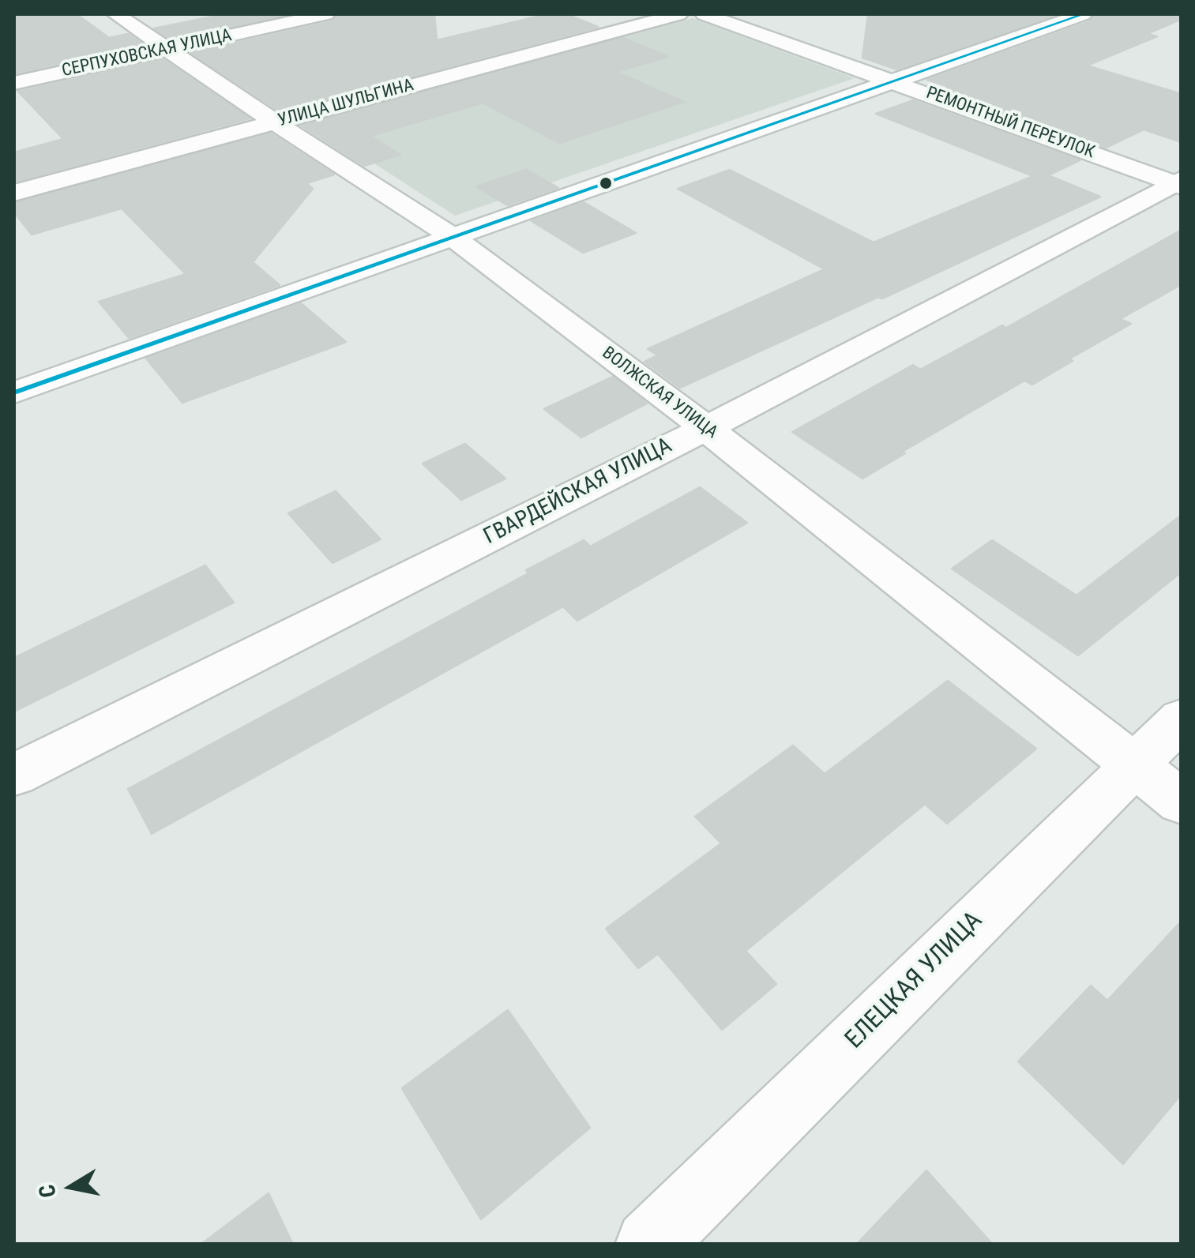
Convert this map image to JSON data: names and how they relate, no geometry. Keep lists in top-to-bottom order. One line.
{"streets":{"street":["СЕРПУХОВСКАЯ УЛИЦА","УЛИЦА ШУЛЬГИНА","РЕМОНТНЫЙ ПЕРЕУЛОК","ВОЛЖСКАЯ УЛИЦА","ГВАРДЕЙСКАЯ УЛИЦА","ЕЛЕЦКАЯ УЛИЦА"]},"crossings":[["СЕРПУХОВСКАЯ УЛИЦА","ВОЛЖСКАЯ УЛИЦА"],["УЛИЦА ШУЛЬГИНА","ВОЛЖСКАЯ УЛИЦА"],["РЕМОНТНЫЙ ПЕРЕУЛОК","ГВАРДЕЙСКАЯ УЛИЦА"],["ВОЛЖСКАЯ УЛИЦА","ГВАРДЕЙСКАЯ УЛИЦА"],["ВОЛЖСКАЯ УЛИЦА","ЕЛЕЦКАЯ УЛИЦА"]],"north":"left"}
